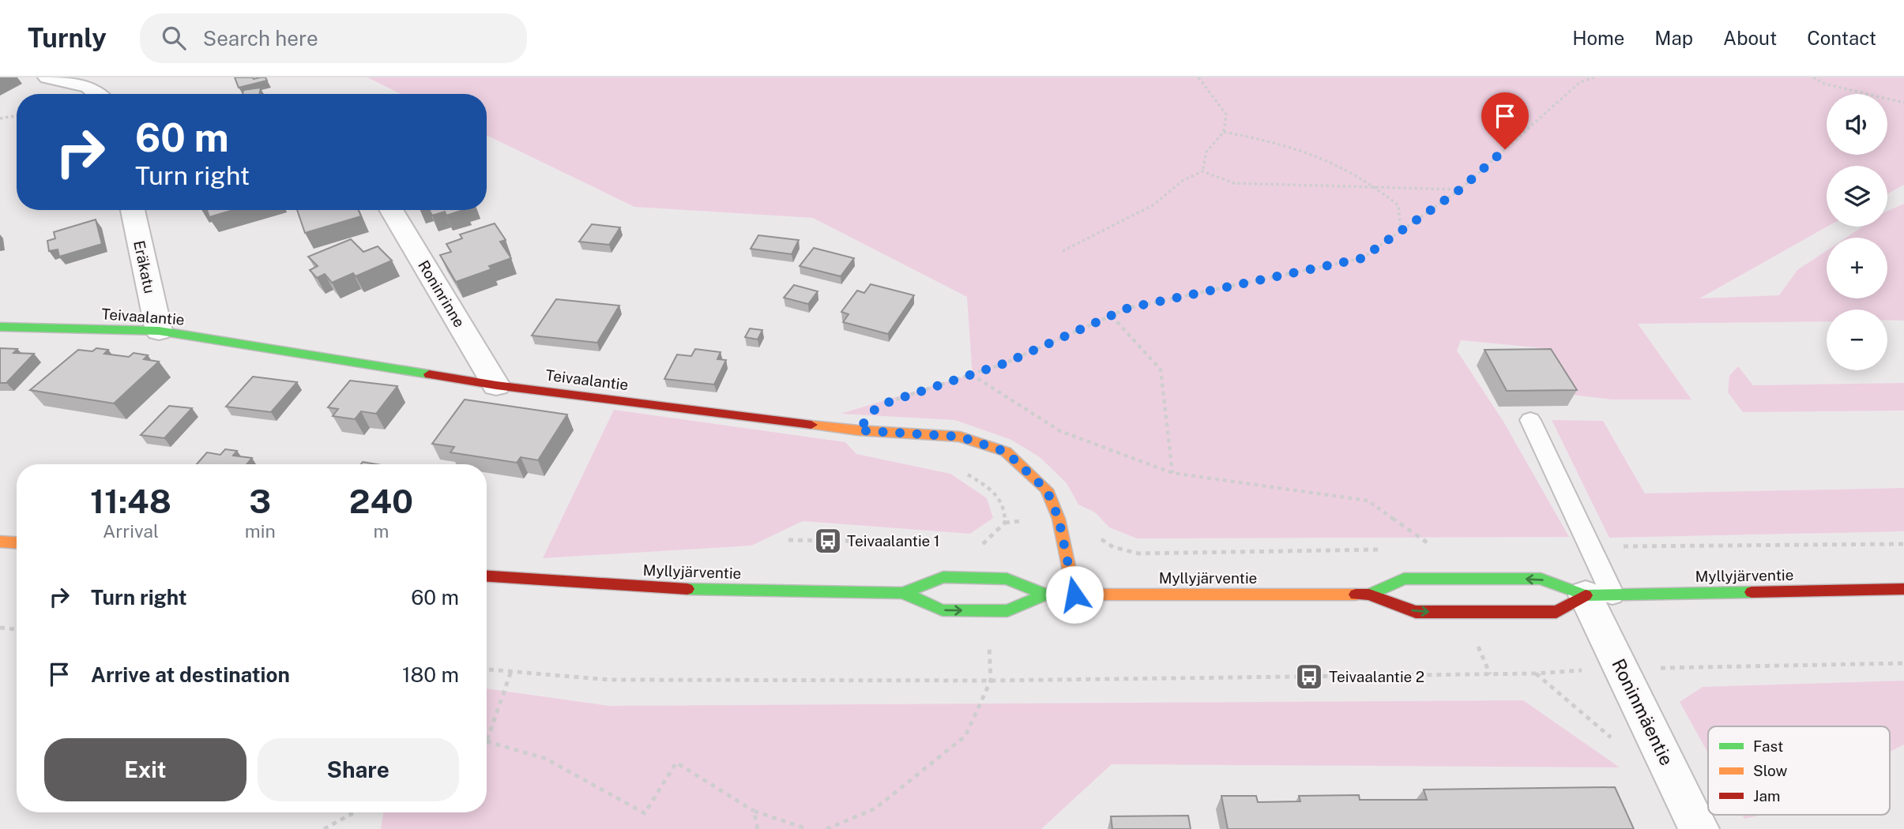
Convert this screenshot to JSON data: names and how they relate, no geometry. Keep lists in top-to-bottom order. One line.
{"streets":{"main road":["Teivaalantie","Myllyjärventie"],"street":["Eräkatu","Roninrinne","Roninmäentie"]},"crossings":[["Eräkatu","Teivaalantie"],["Roninrinne","Teivaalantie"],["Teivaalantie","Myllyjärventie"],["Myllyjärventie","Roninmäentie"]],"places":{"bus stop":["Teivaalantie 1","Teivaalantie 2"]},"legend":["Fast","Slow","Jam"],"page":{"header":"Turnly","search":"Search here","nav":["Home","Map","About","Contact"],"map_buttons":["+","−"],"turn":["60 m","Turn right"],"eta":["11:48","Arrival","3","min","240","m"],"list":[{"name":"Turn right","value":"60 m"},{"name":"Arrive at destination","value":"180 m"}],"buttons":["Exit","Share"]}}
